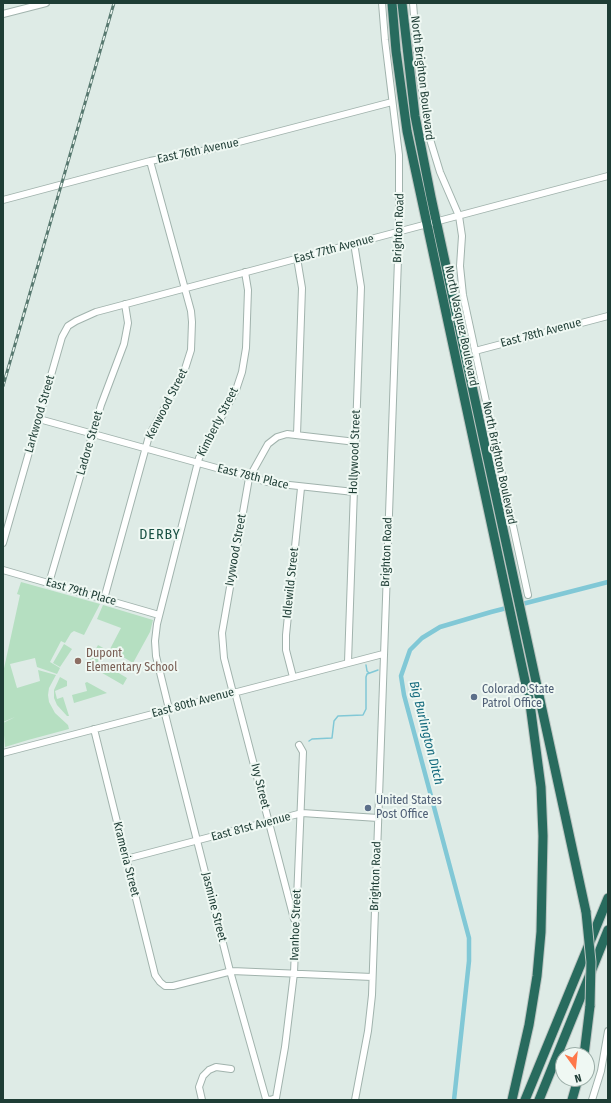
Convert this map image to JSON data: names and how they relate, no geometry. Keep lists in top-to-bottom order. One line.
{"streets":{"highway":["North Vasquez Boulevard"],"street":["North Brighton Boulevard","East 76th Avenue","Brighton Road","East 77th Avenue","East 78th Avenue","Kenwood Street","Larkwood Street","Kimberly Street","Ladore Street","Hollywood Street","East 78th Place","Ivywood Street","Idlewild Street","East 79th Place","East 80th Avenue","Ivy Street","East 81st Avenue","Krameria Street","Jasmine Street","Ivanhoe Street"]},"crossings":[["North Brighton Boulevard","East 77th Avenue"],["North Brighton Boulevard","East 78th Avenue"],["East 76th Avenue","Brighton Road"],["East 76th Avenue","Kenwood Street"],["Brighton Road","East 77th Avenue"],["Brighton Road","East 80th Avenue"],["Brighton Road","East 81st Avenue"],["East 77th Avenue","North Vasquez Boulevard"],["East 77th Avenue","Kenwood Street"],["East 77th Avenue","Larkwood Street"],["East 77th Avenue","Kimberly Street"],["East 77th Avenue","Ladore Street"],["East 77th Avenue","Hollywood Street"],["Kenwood Street","East 78th Place"],["Kenwood Street","East 79th Place"],["Larkwood Street","East 78th Place"],["Kimberly Street","East 78th Place"],["Kimberly Street","East 79th Place"],["Kimberly Street","East 80th Avenue"],["Kimberly Street","Jasmine Street"],["Ladore Street","East 78th Place"],["Ladore Street","East 79th Place"],["Hollywood Street","East 78th Place"],["Hollywood Street","Ivywood Street"],["Hollywood Street","East 80th Avenue"],["East 78th Place","Ivywood Street"],["East 78th Place","Idlewild Street"],["Ivywood Street","East 80th Avenue"],["Ivywood Street","Ivy Street"],["Idlewild Street","East 80th Avenue"],["East 80th Avenue","Ivy Street"],["East 80th Avenue","Krameria Street"],["East 80th Avenue","Jasmine Street"],["Ivy Street","East 81st Avenue"],["Ivy Street","Ivanhoe Street"],["East 81st Avenue","Krameria Street"],["East 81st Avenue","Jasmine Street"],["East 81st Avenue","Ivanhoe Street"],["Krameria Street","Jasmine Street"],["Jasmine Street","Ivanhoe Street"]],"districts":["DERBY"],"water":["Big Burlington Ditch"],"places":["Dupont Elementary School","Colorado State Patrol Office","United States Post Office"],"north":"bottom"}
